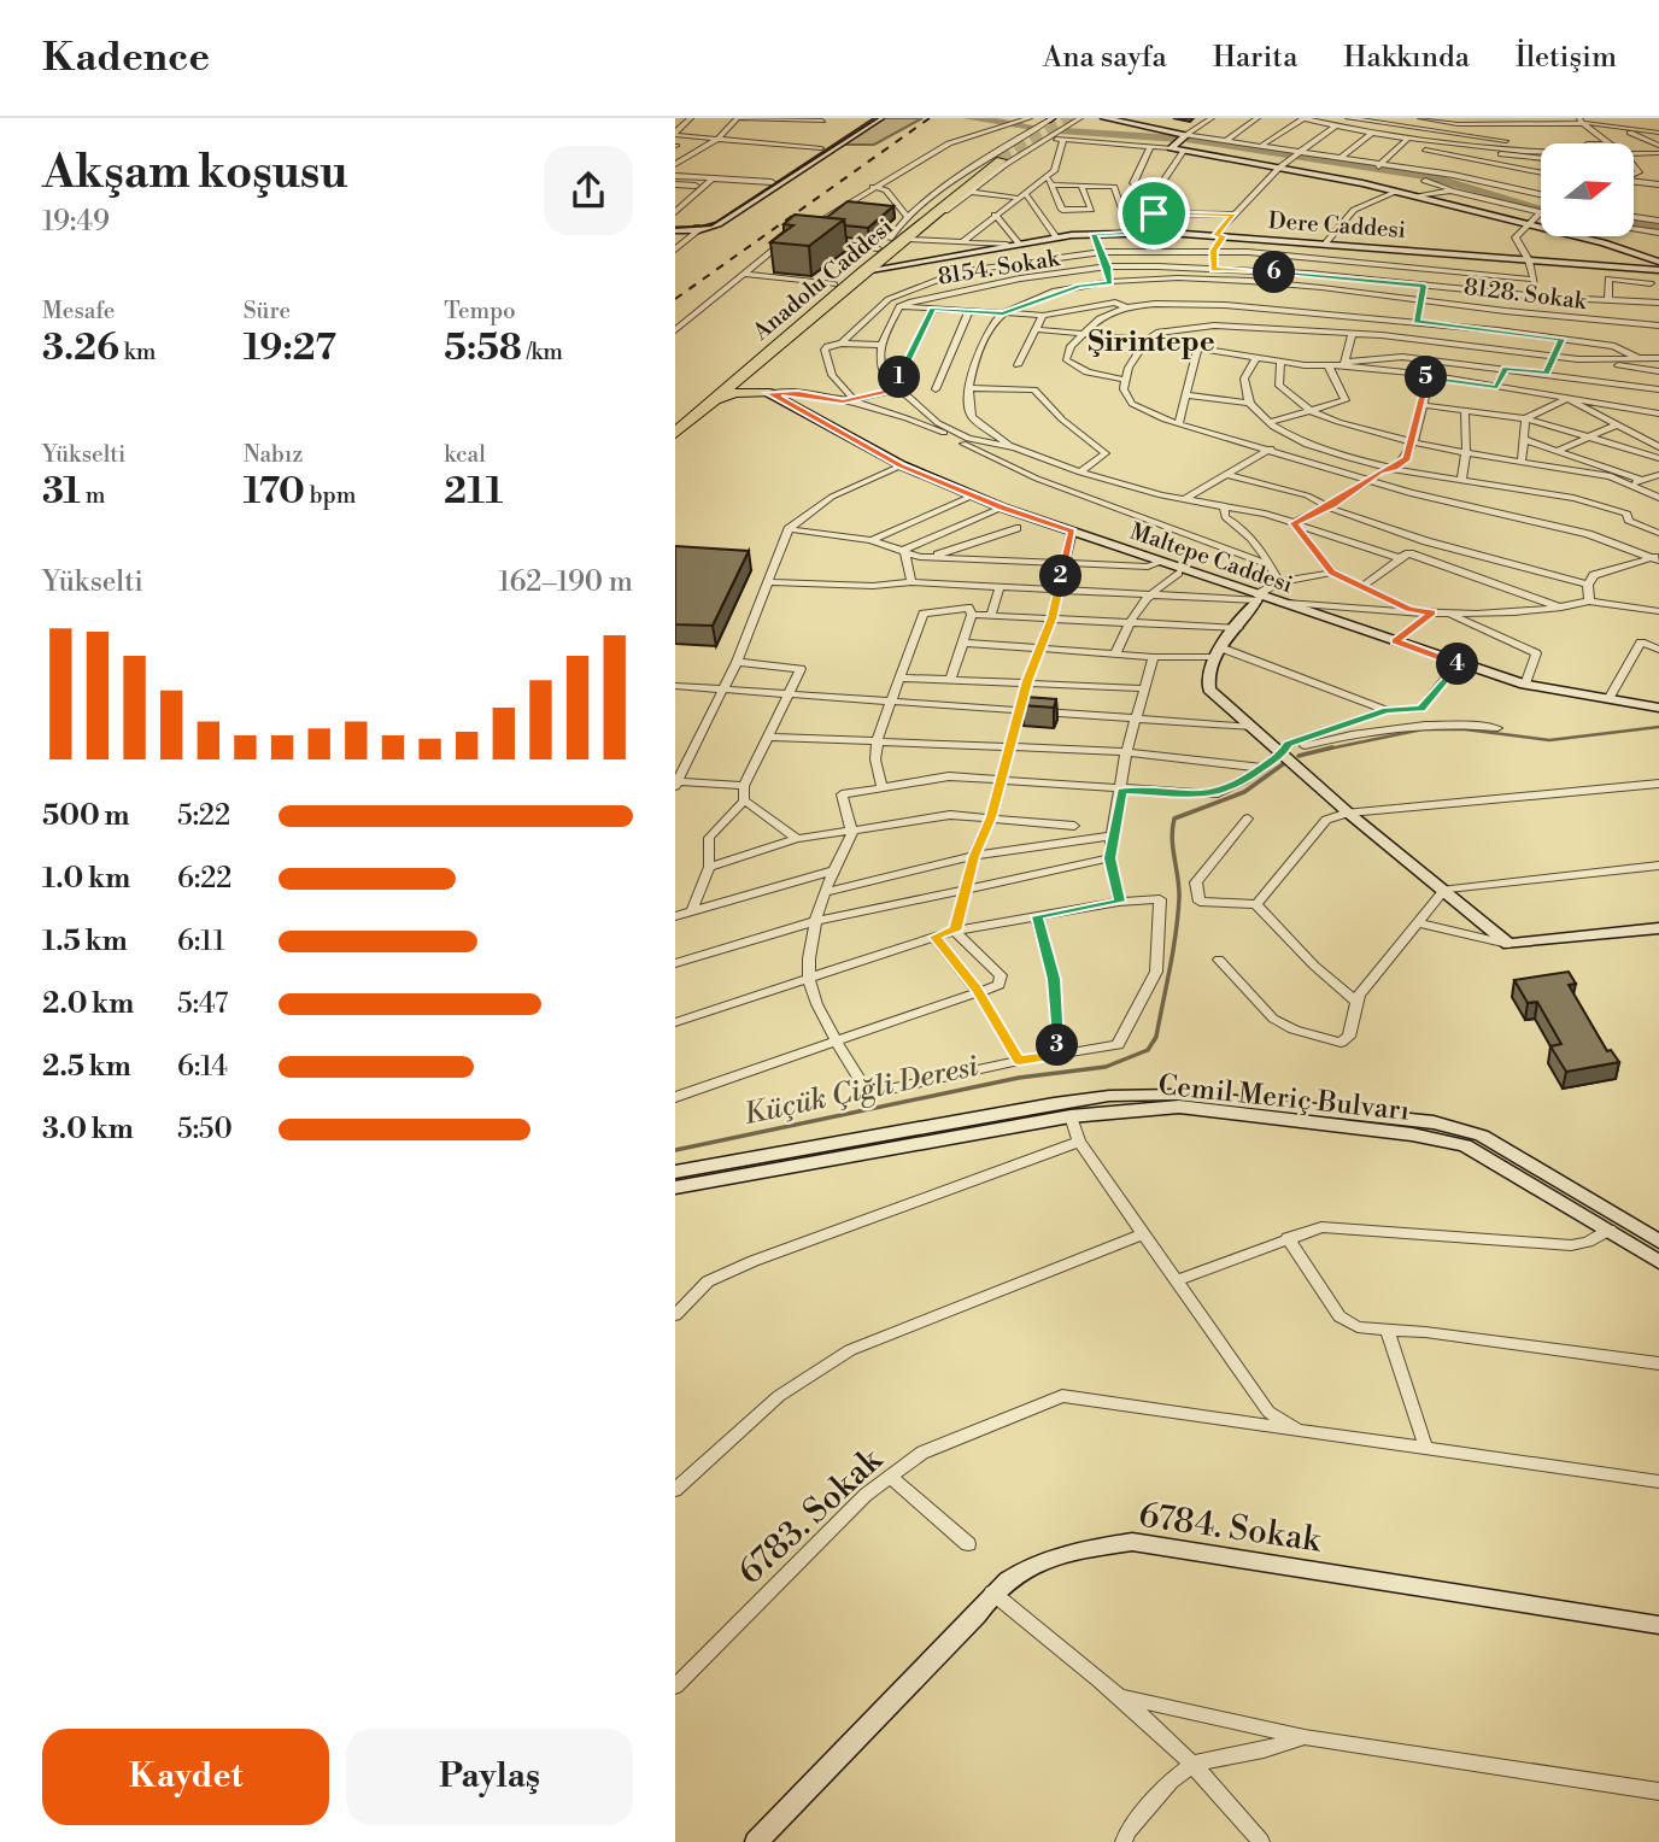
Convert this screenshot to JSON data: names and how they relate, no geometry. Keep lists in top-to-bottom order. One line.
{"streets":{"highway":["Anadolu Caddesi"],"street":["Dere Caddesi","8154. Sokak","8128. Sokak","Maltepe Caddesi","Cemil Meriç Bulvarı","6783. Sokak","6784. Sokak"]},"crossings":[["Dere Caddesi","Anadolu Caddesi"]],"districts":["Şirintepe"],"water":["Küçük Çiğli Deresi"],"north":"right","page":{"header":"Kadence","nav":["Ana sayfa","Harita","Hakkında","İletişim"],"heading":["Akşam koşusu","19:49"],"pins":["6","1","5","2","4","3"],"stats":[["Mesafe","3.26 km"],["Süre","19:27"],["Tempo","5:58 /km"],["Yükselti","31 m"],["Nabız","170 bpm"],["kcal","211"]],"chart":["Yükselti","162–190 m"],"list":[{"name":"500 m","note":"5:22"},{"name":"1.0 km","note":"6:22"},{"name":"1.5 km","note":"6:11"},{"name":"2.0 km","note":"5:47"},{"name":"2.5 km","note":"6:14"},{"name":"3.0 km","note":"5:50"}],"buttons":["Kaydet","Paylaş"]}}
